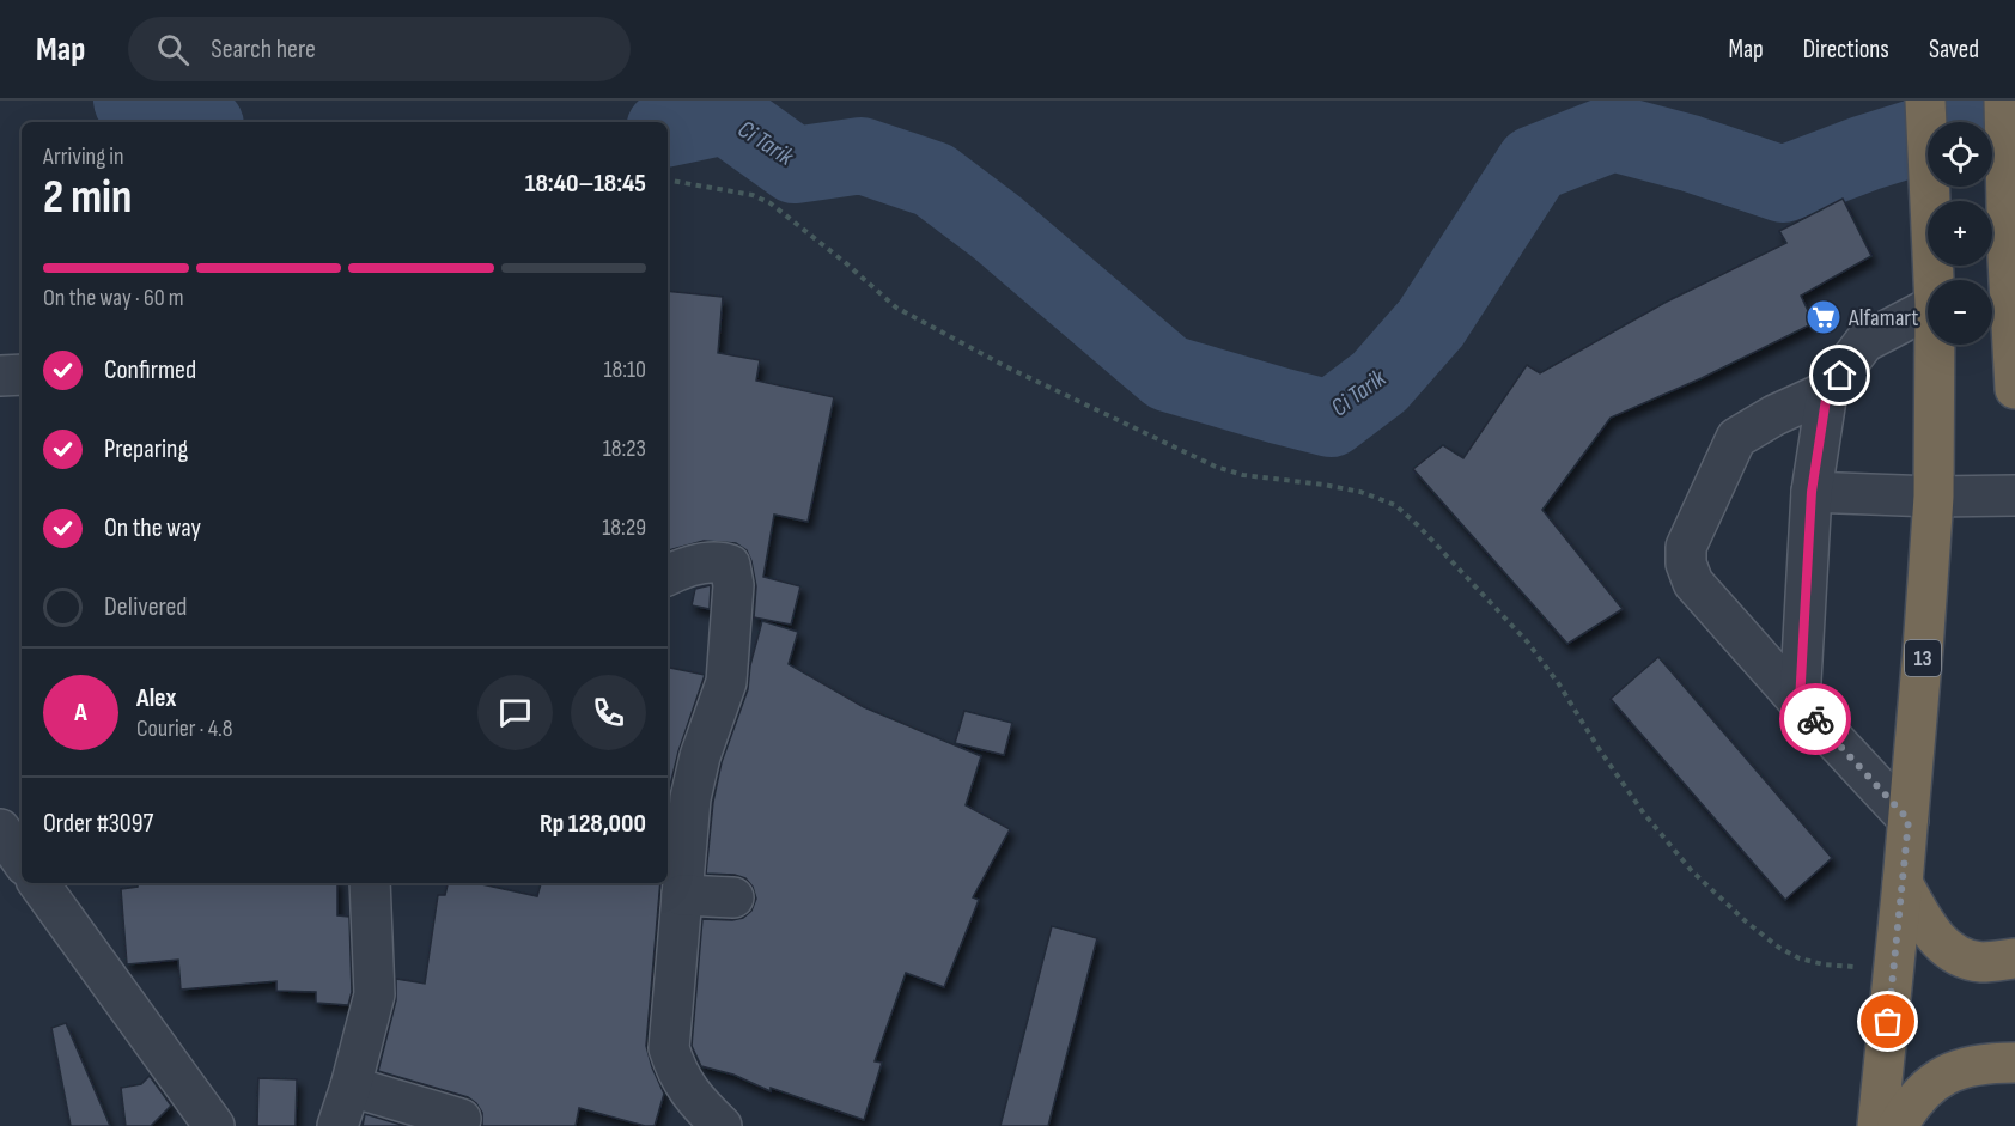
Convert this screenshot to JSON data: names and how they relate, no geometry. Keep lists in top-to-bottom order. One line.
{"streets":{"highway":["13"]},"water":["Ci Tarik"],"places":{"supermarket":["Alfamart"]},"page":{"header":"Map","search":"Search here","nav":["Map","Directions","Saved"],"map_buttons":["+","−"],"heading":["2 min","Arriving in","18:40–18:45"],"panel":["Alex","Courier · 4.8","Order #3097","Rp 128,000"],"bar":"On the way · 60 m","list":[["Confirmed","18:10"],["Preparing","18:23"],["On the way","18:29"],"Delivered"],"round":"A"}}
